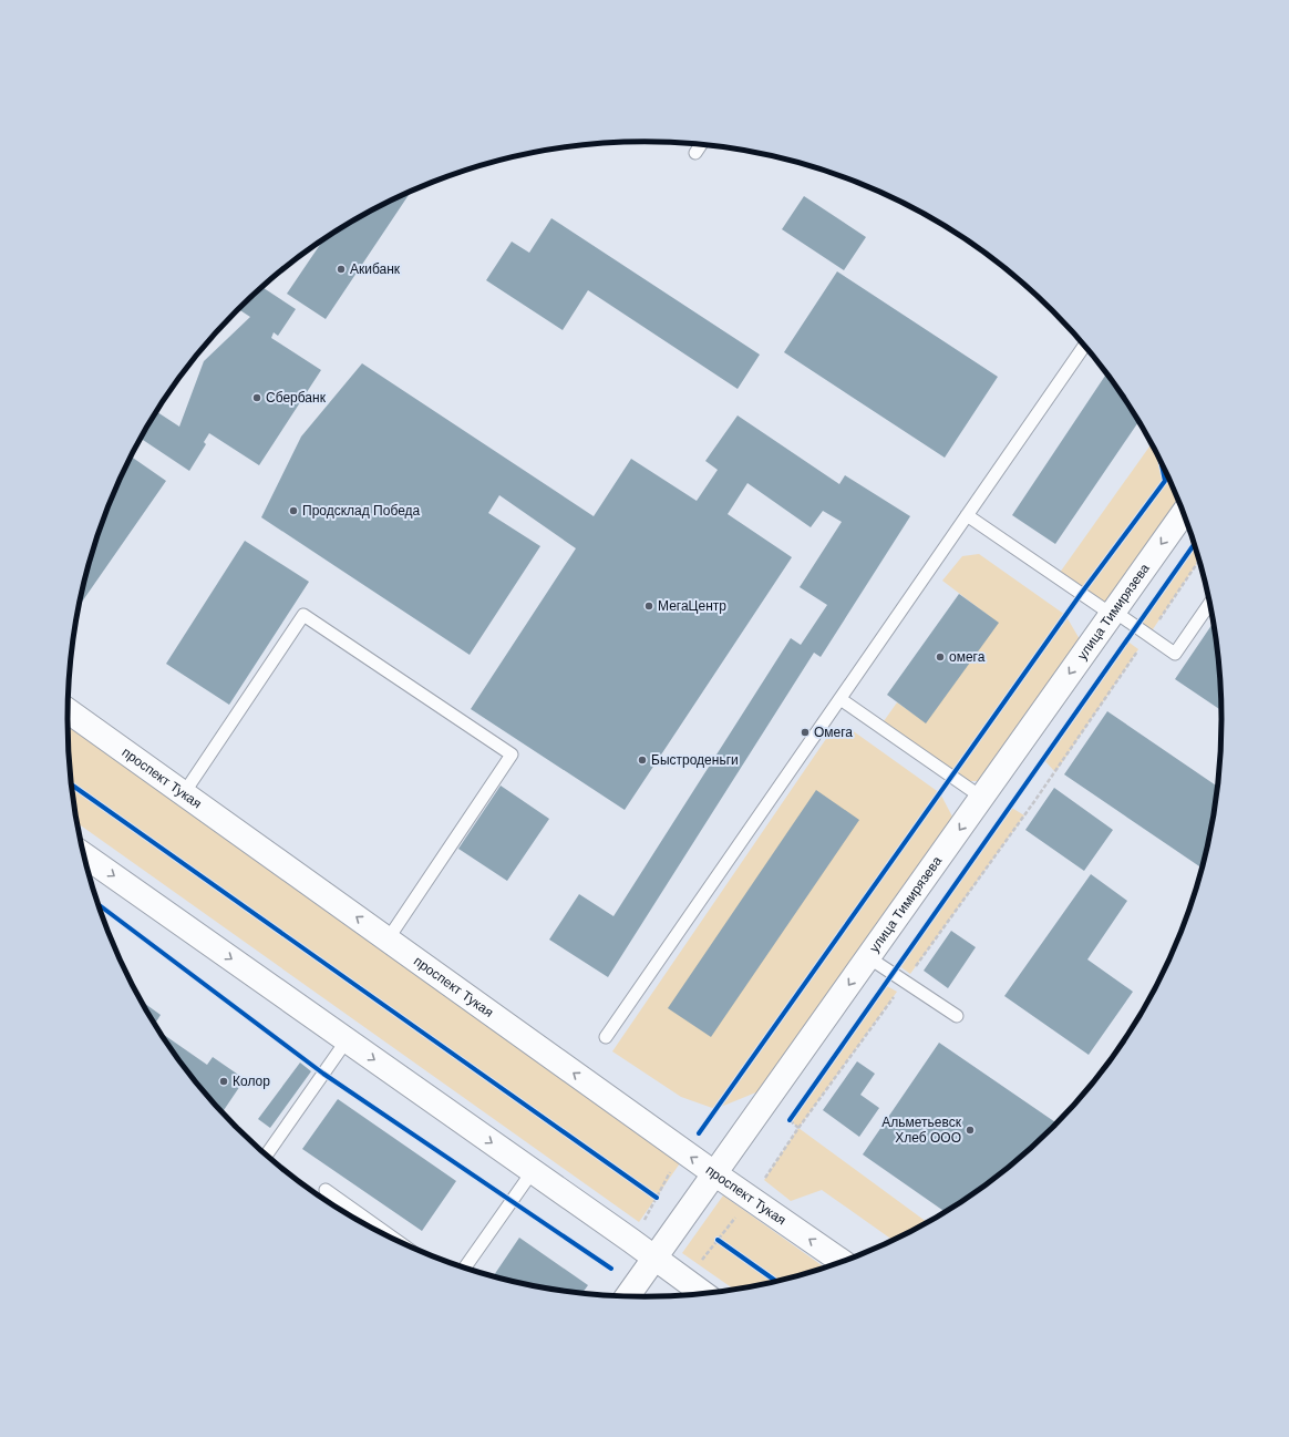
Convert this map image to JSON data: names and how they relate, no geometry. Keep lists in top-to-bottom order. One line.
{"streets":{"main road":["улица Тимирязева","проспект Тукая"]},"crossings":[["улица Тимирязева","проспект Тукая"]],"one_way":["улица Тимирязева"],"places":["Акибанк","Сбербанк","Продсклад Победа","МегаЦентр","омега","Омега","Быстроденьги","Колор","Альметьевск Хлеб ООО"]}
